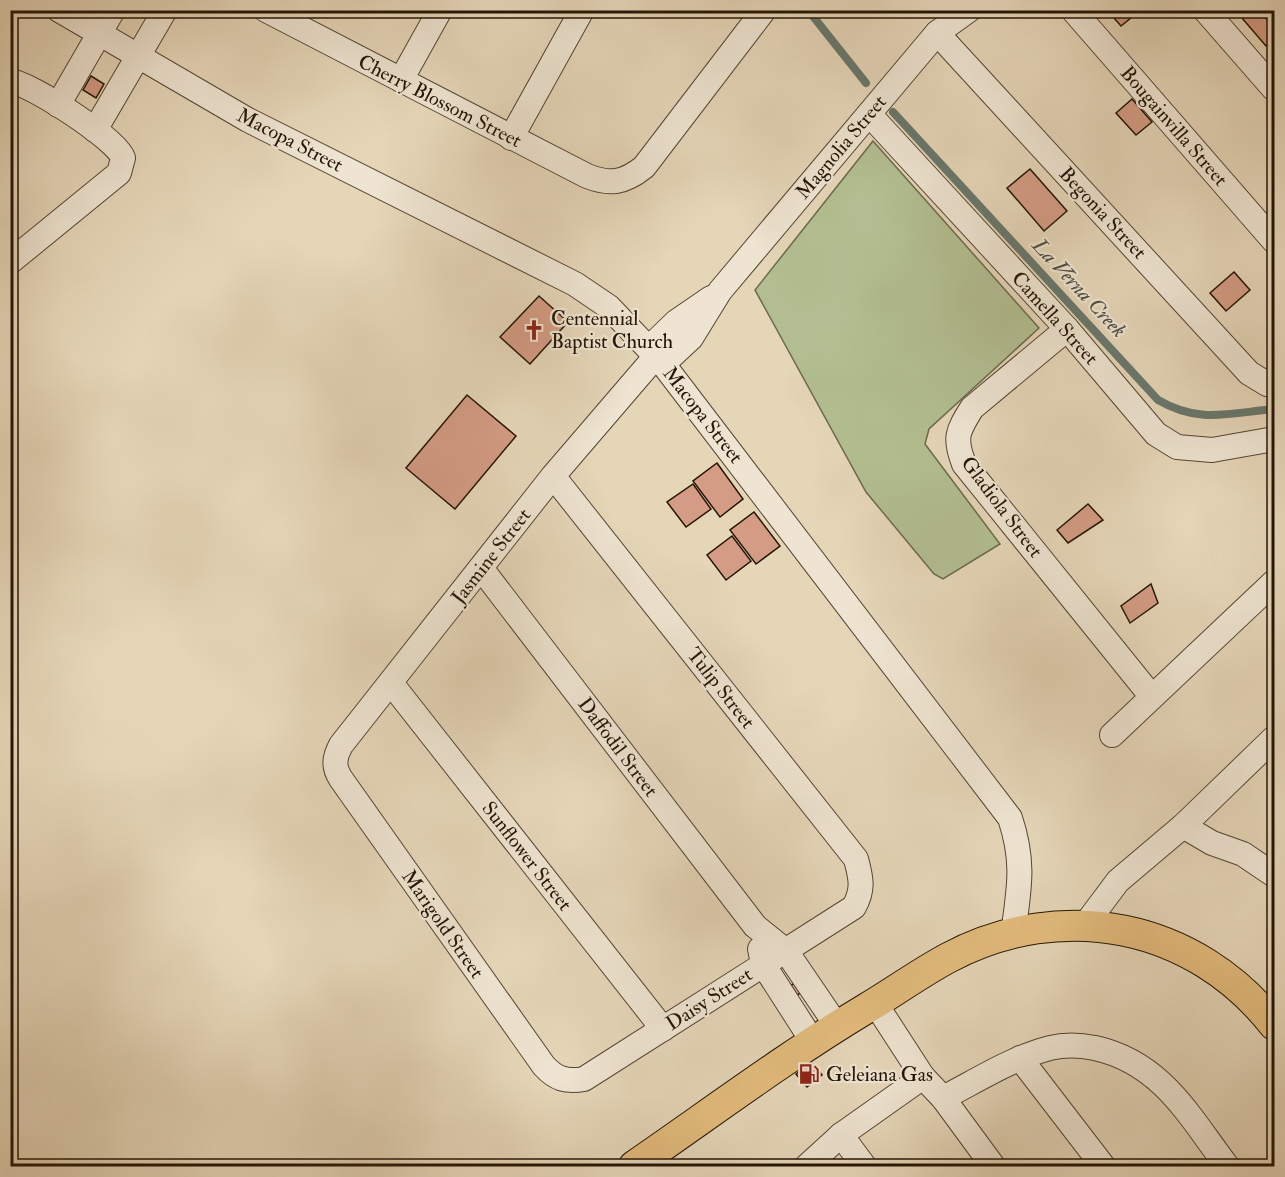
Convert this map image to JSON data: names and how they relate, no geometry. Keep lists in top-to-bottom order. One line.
{"streets":{"street":["Cherry Blossom Street","Bougainvilla Street","Macopa Street","Magnolia Street","Begonia Street","Camella Street","Gladiola Street","Jasmine Street","Tulip Street","Daffodil Street","Sunflower Street","Marigold Street","Daisy Street"]},"crossings":[["Macopa Street","Magnolia Street"],["Macopa Street","Jasmine Street"],["Magnolia Street","Begonia Street"],["Magnolia Street","Camella Street"],["Magnolia Street","Jasmine Street"],["Camella Street","Gladiola Street"],["Jasmine Street","Tulip Street"],["Jasmine Street","Daffodil Street"],["Jasmine Street","Sunflower Street"],["Jasmine Street","Marigold Street"],["Tulip Street","Daisy Street"],["Daffodil Street","Daisy Street"],["Sunflower Street","Daisy Street"],["Marigold Street","Daisy Street"]],"water":["La Verna Creek"],"places":{"church":["Centennial Baptist Church"],"fuel station":["Geleiana Gas"]}}
